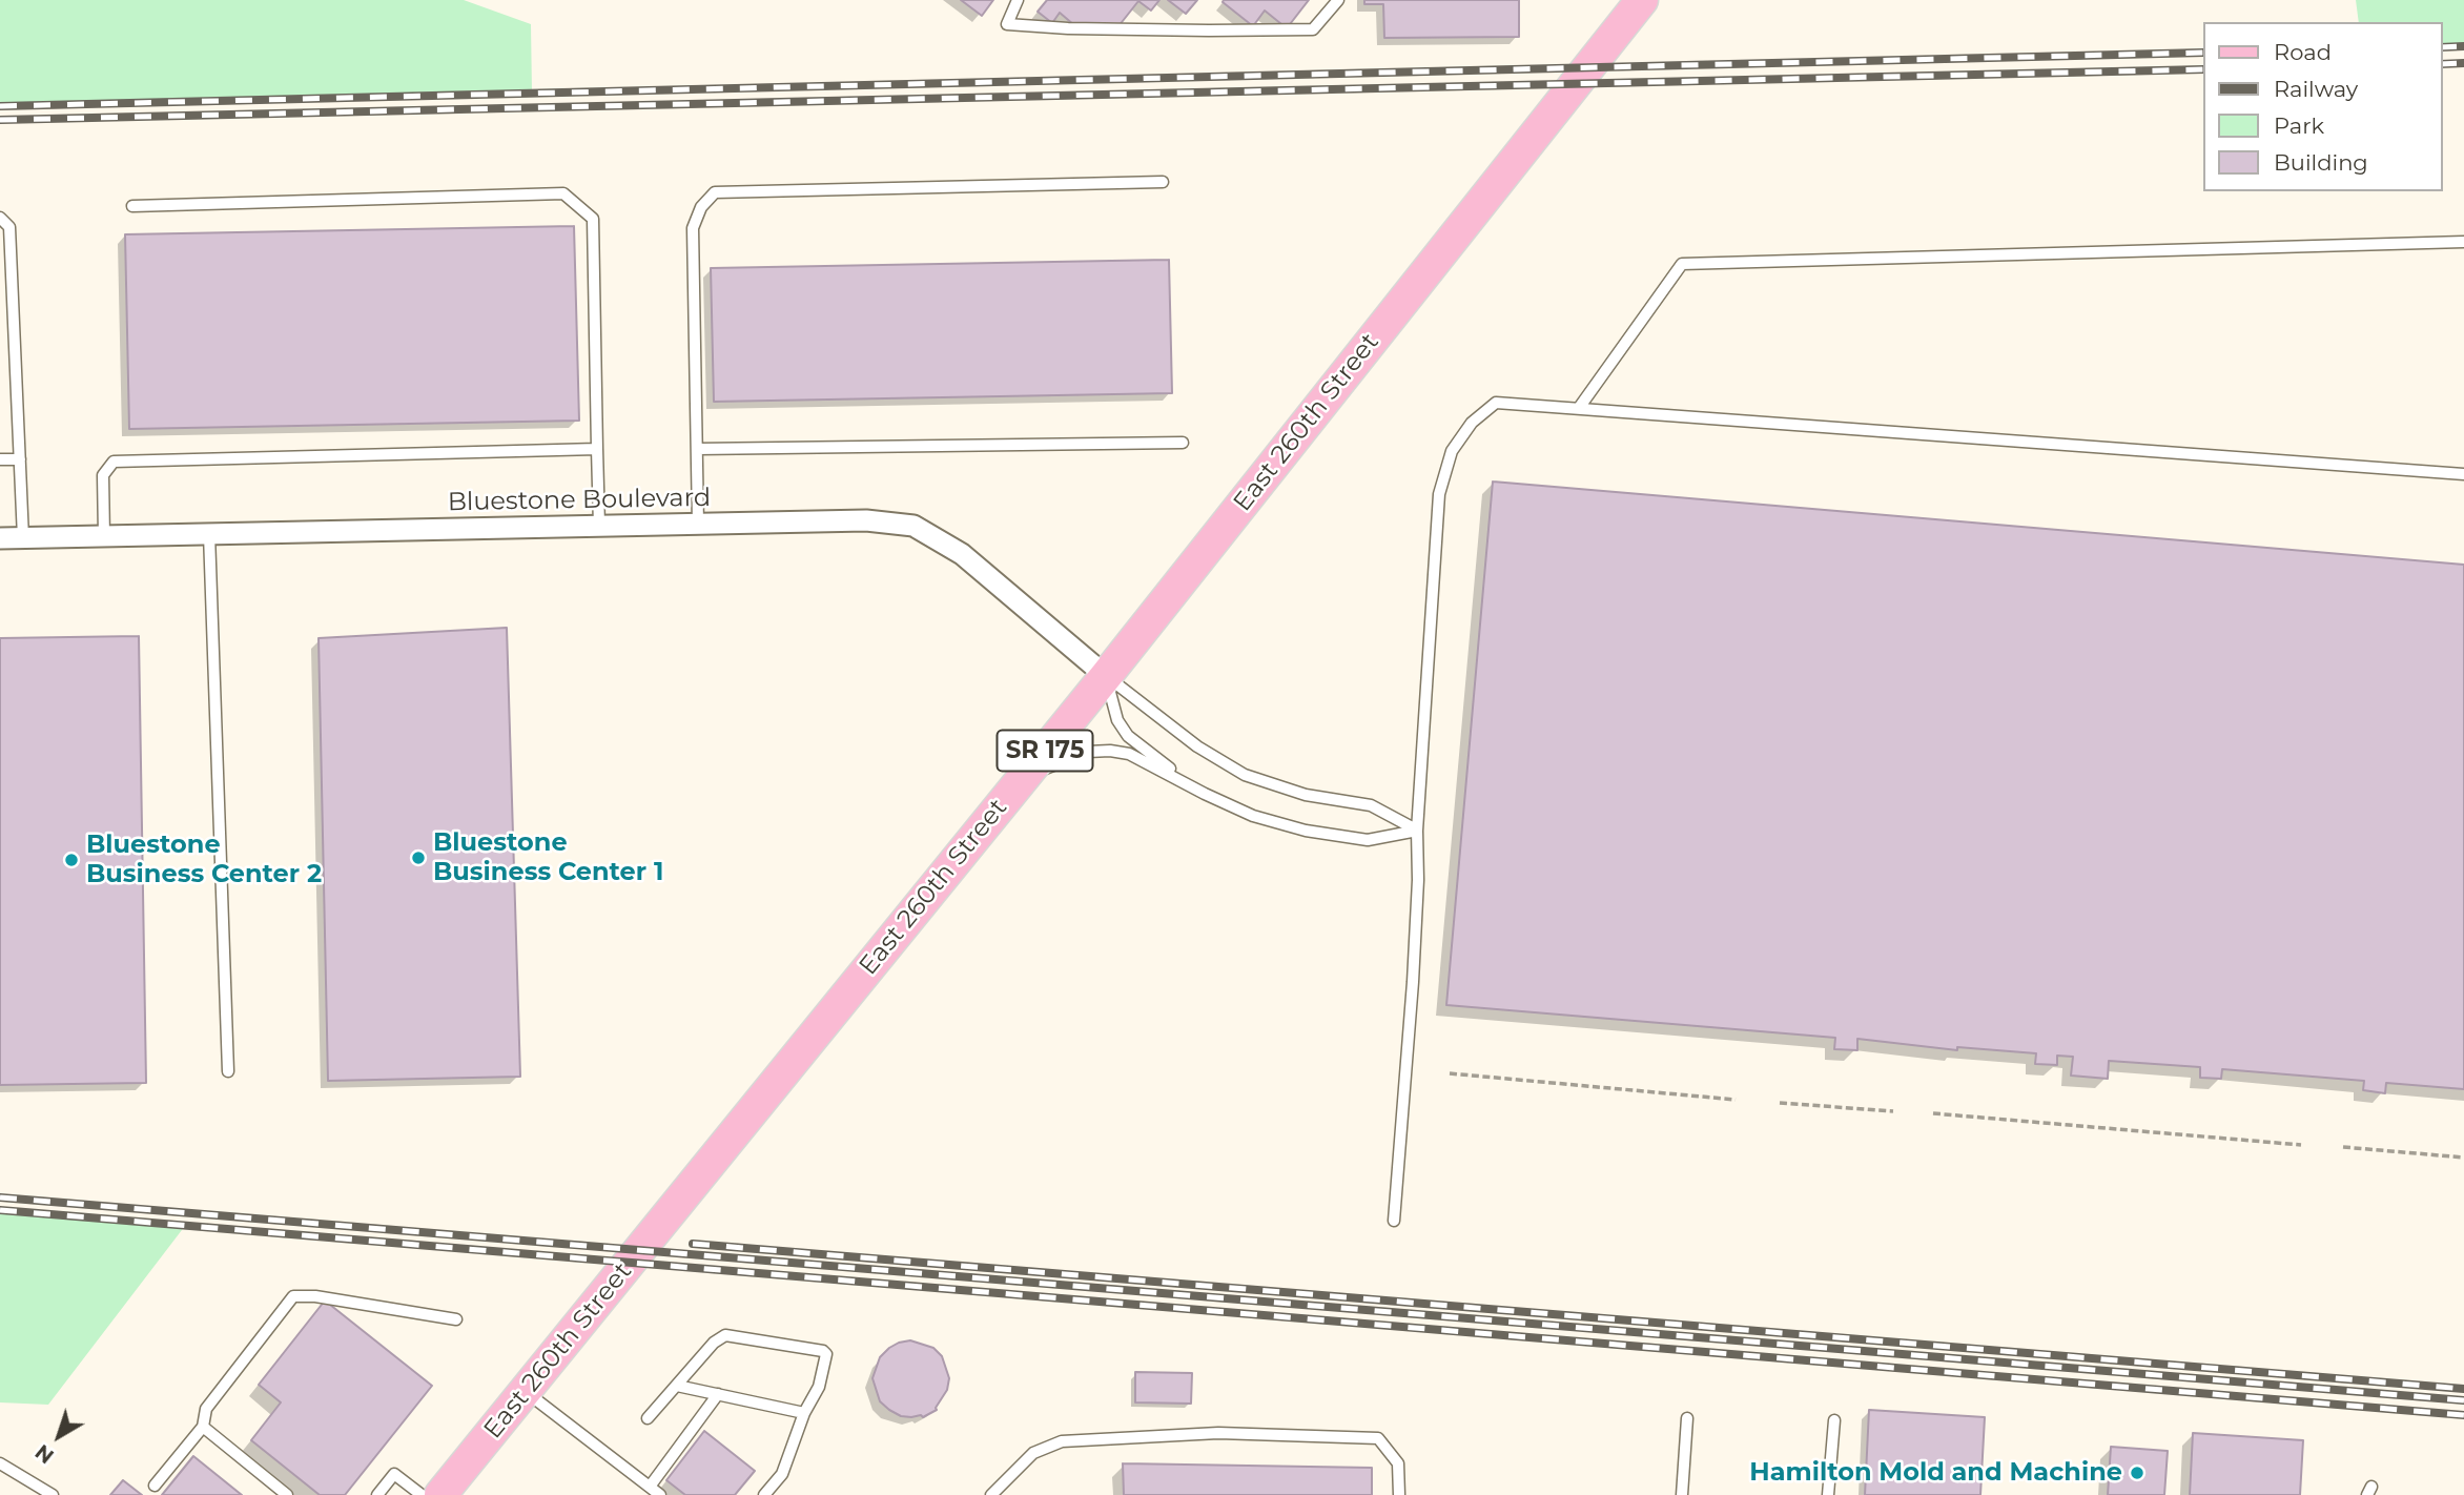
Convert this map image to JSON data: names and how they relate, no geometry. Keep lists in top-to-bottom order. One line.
{"streets":{"main road":["East 260th Street","SR 175"],"street":["Bluestone Boulevard"]},"crossings":[["East 260th Street","Bluestone Boulevard"]],"places":["Bluestone Business Center 1","Bluestone Business Center 2","Hamilton Mold and Machine"],"legend":["Road","Railway","Park","Building"],"north":"bottom left"}
